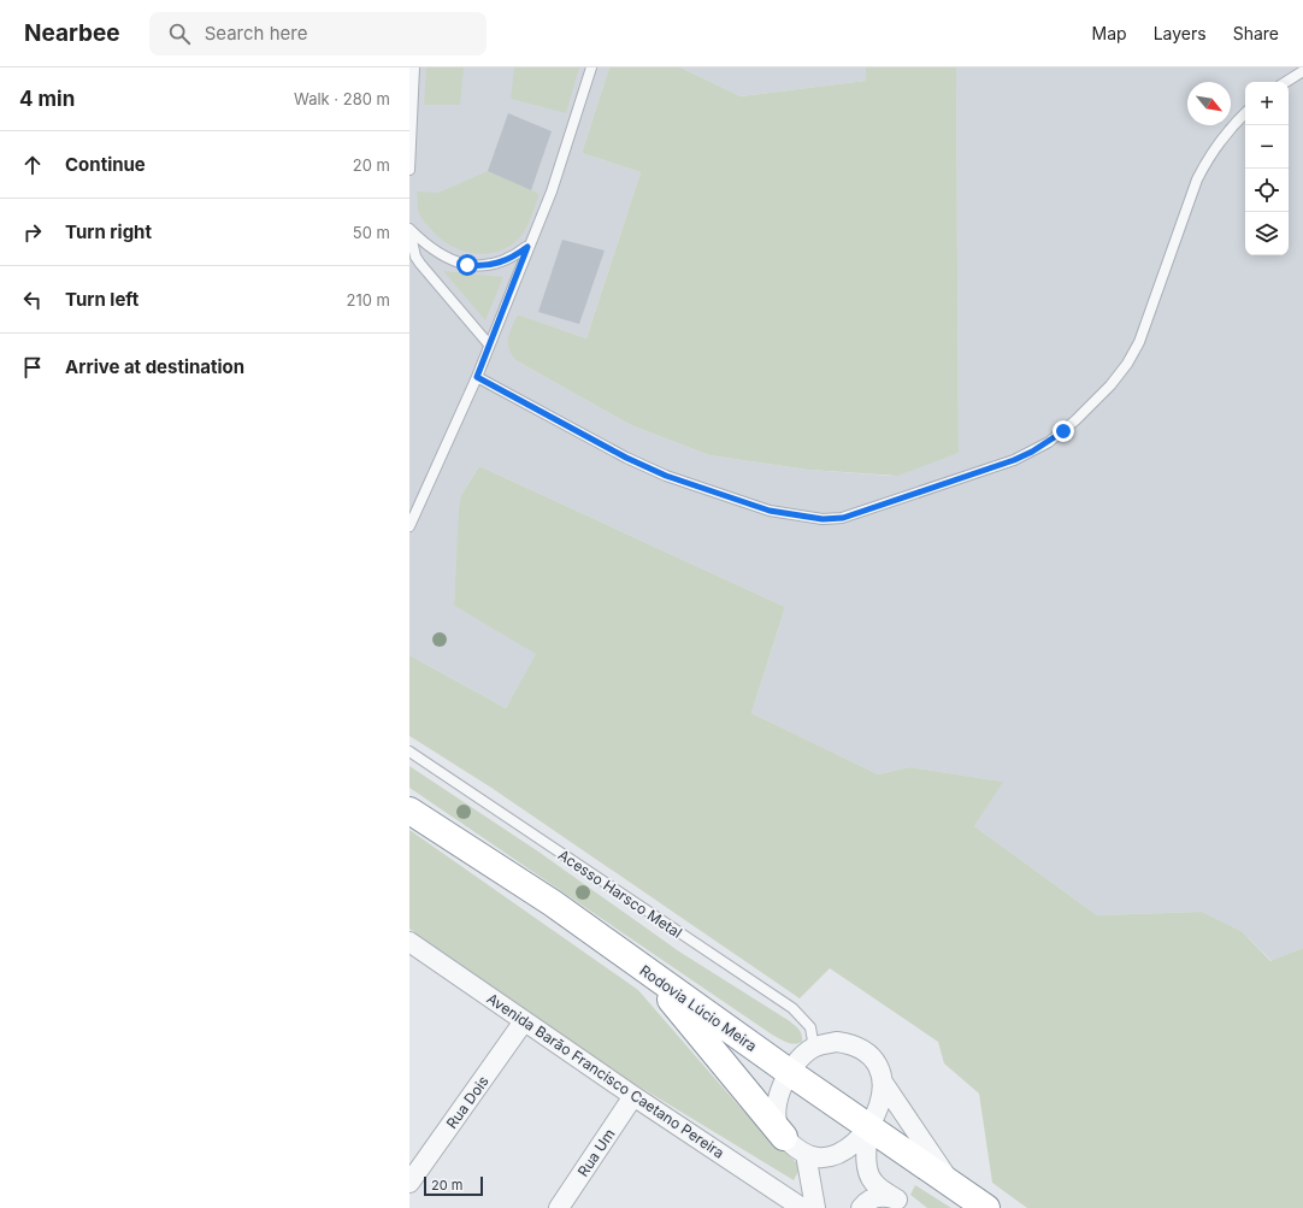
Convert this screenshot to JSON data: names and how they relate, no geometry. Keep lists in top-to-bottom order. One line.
{"streets":{"highway":["Rodovia Lúcio Meira"],"street":["Avenida Barão Francisco Caetano Pereira","Rua Dois","Rua Um"],"lane":["Acesso Harsco Metal"]},"crossings":[["Avenida Barão Francisco Caetano Pereira","Rua Dois"],["Avenida Barão Francisco Caetano Pereira","Rua Um"]],"scale_bar":"20 m","north":"bottom right","page":{"header":"Nearbee","search":"Search here","nav":["Map","Layers","Share"],"heading":["4 min","Walk · 280 m"],"map_buttons":["+","−"],"list":[["Continue","20 m"],["Turn right","50 m"],["Turn left","210 m"],"Arrive at destination"],"scale":"20 m"}}
